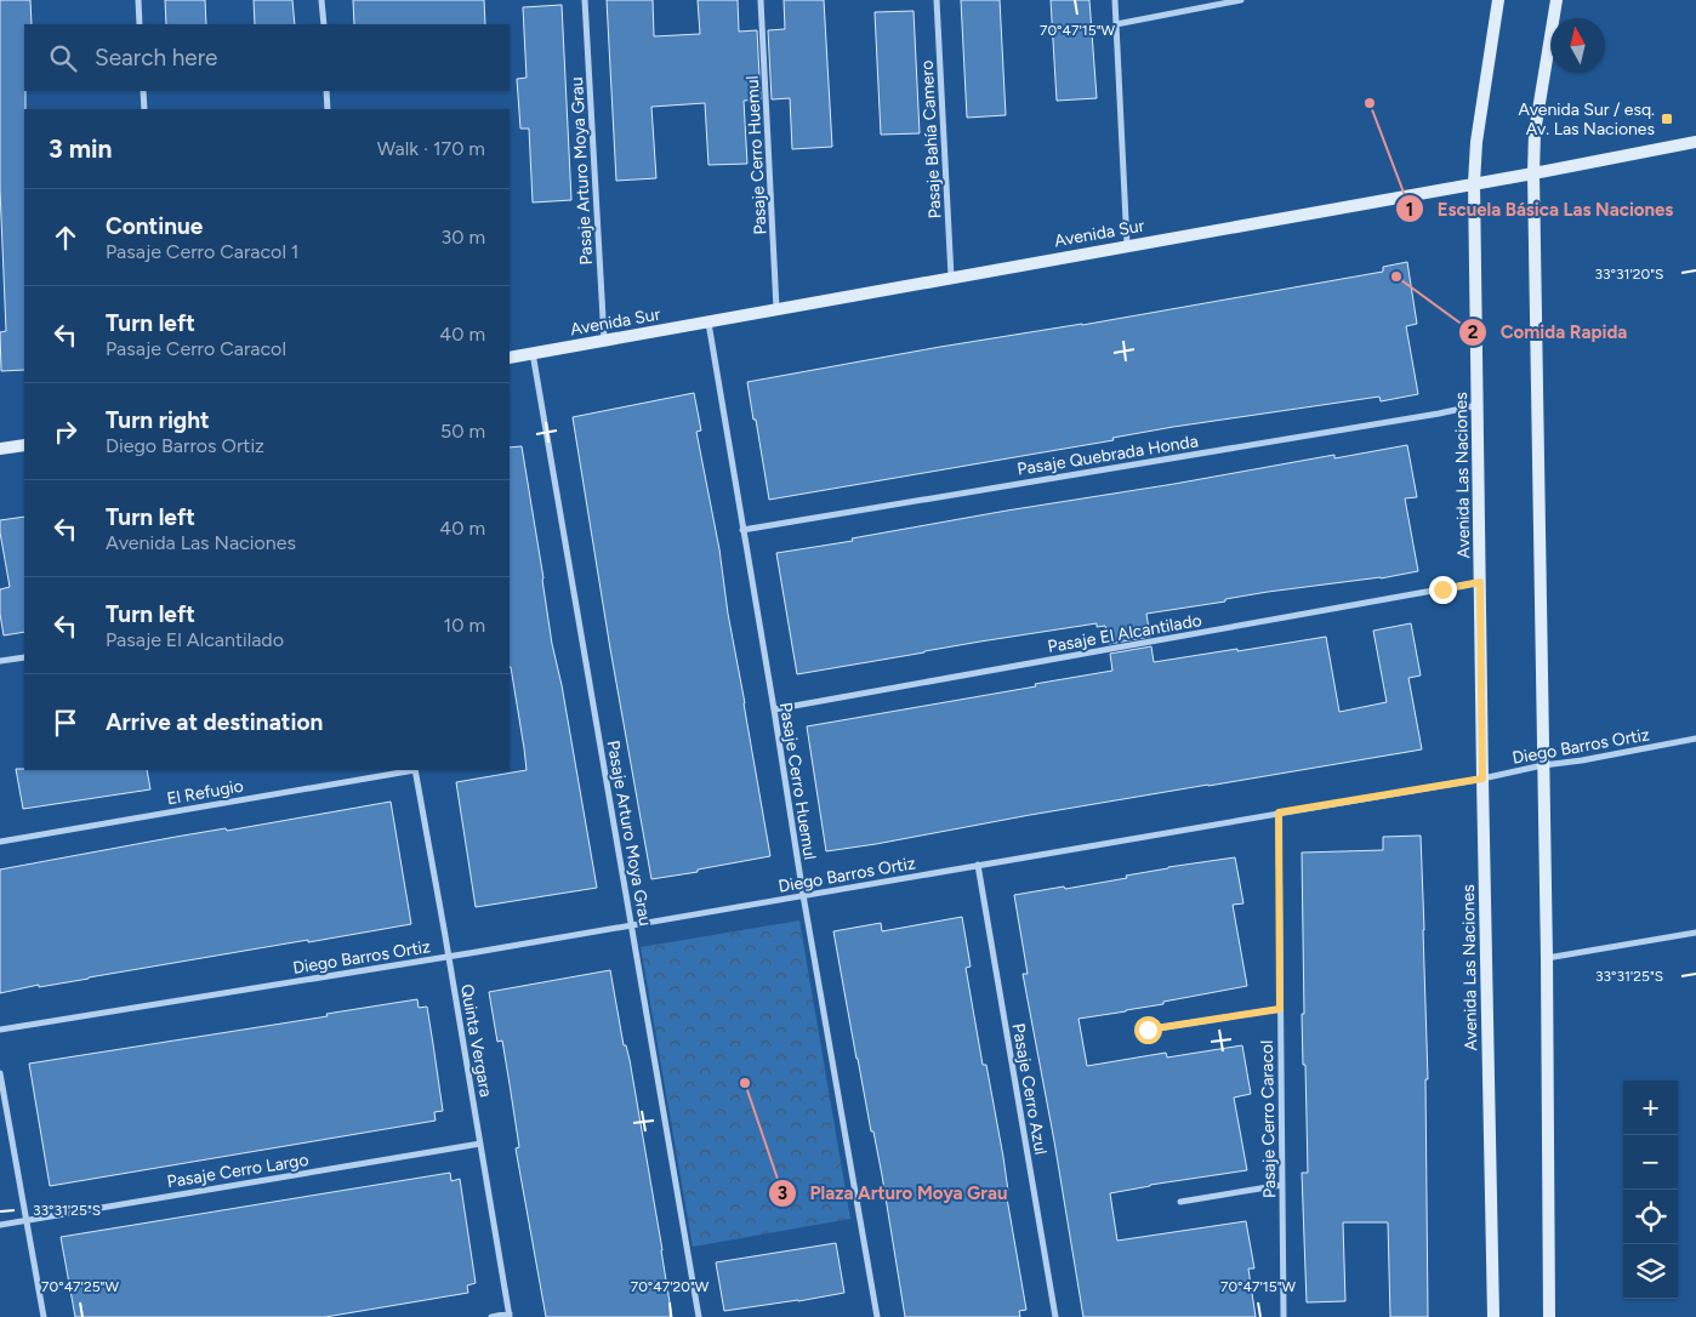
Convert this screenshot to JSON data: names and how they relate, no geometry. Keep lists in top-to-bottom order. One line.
{"streets":{"street":["Pasaje Bahía Camero","Pasaje Cerro Huemul","Pasaje Arturo Moya Grau","Avenida Sur","Pasaje Quebrada Honda","Avenida Las Naciones","Pasaje El Alcantilado","Diego Barros Ortiz","El Refugio","Quinta Vergara","Pasaje Cerro Azul","Pasaje Cerro Caracol","Pasaje Cerro Largo"]},"crossings":[["Pasaje Bahía Camero","Avenida Sur"],["Pasaje Cerro Huemul","Avenida Sur"],["Pasaje Cerro Huemul","Pasaje Quebrada Honda"],["Pasaje Cerro Huemul","Pasaje El Alcantilado"],["Pasaje Cerro Huemul","Diego Barros Ortiz"],["Pasaje Arturo Moya Grau","Avenida Sur"],["Pasaje Arturo Moya Grau","Diego Barros Ortiz"],["Avenida Sur","Avenida Las Naciones"],["Pasaje Quebrada Honda","Avenida Las Naciones"],["Avenida Las Naciones","Pasaje El Alcantilado"],["Avenida Las Naciones","Diego Barros Ortiz"],["Diego Barros Ortiz","Quinta Vergara"],["Diego Barros Ortiz","Pasaje Cerro Azul"],["Diego Barros Ortiz","Pasaje Cerro Caracol"],["Quinta Vergara","Pasaje Cerro Largo"]],"places":{"other":["Escuela Básica Las Naciones","Comida Rapida","Plaza Arturo Moya Grau"],"transit":["Avenida Sur / esq. Av. Las Naciones"]},"north":"top","page":{"search":"Search here","heading":["3 min","Walk · 170 m"],"list":[["Continue","Pasaje Cerro Caracol 1","30 m"],["Turn left","Pasaje Cerro Caracol","40 m"],["Turn right","Diego Barros Ortiz","50 m"],["Turn left","Avenida Las Naciones","40 m"],["Turn left","Pasaje El Alcantilado","10 m"],"Arrive at destination"],"map_buttons":["+","−"]},"coordinates":["70°47'15\"W","33°31'20\"S","33°31'25\"S","70°47'25\"W","70°47'20\"W"]}
